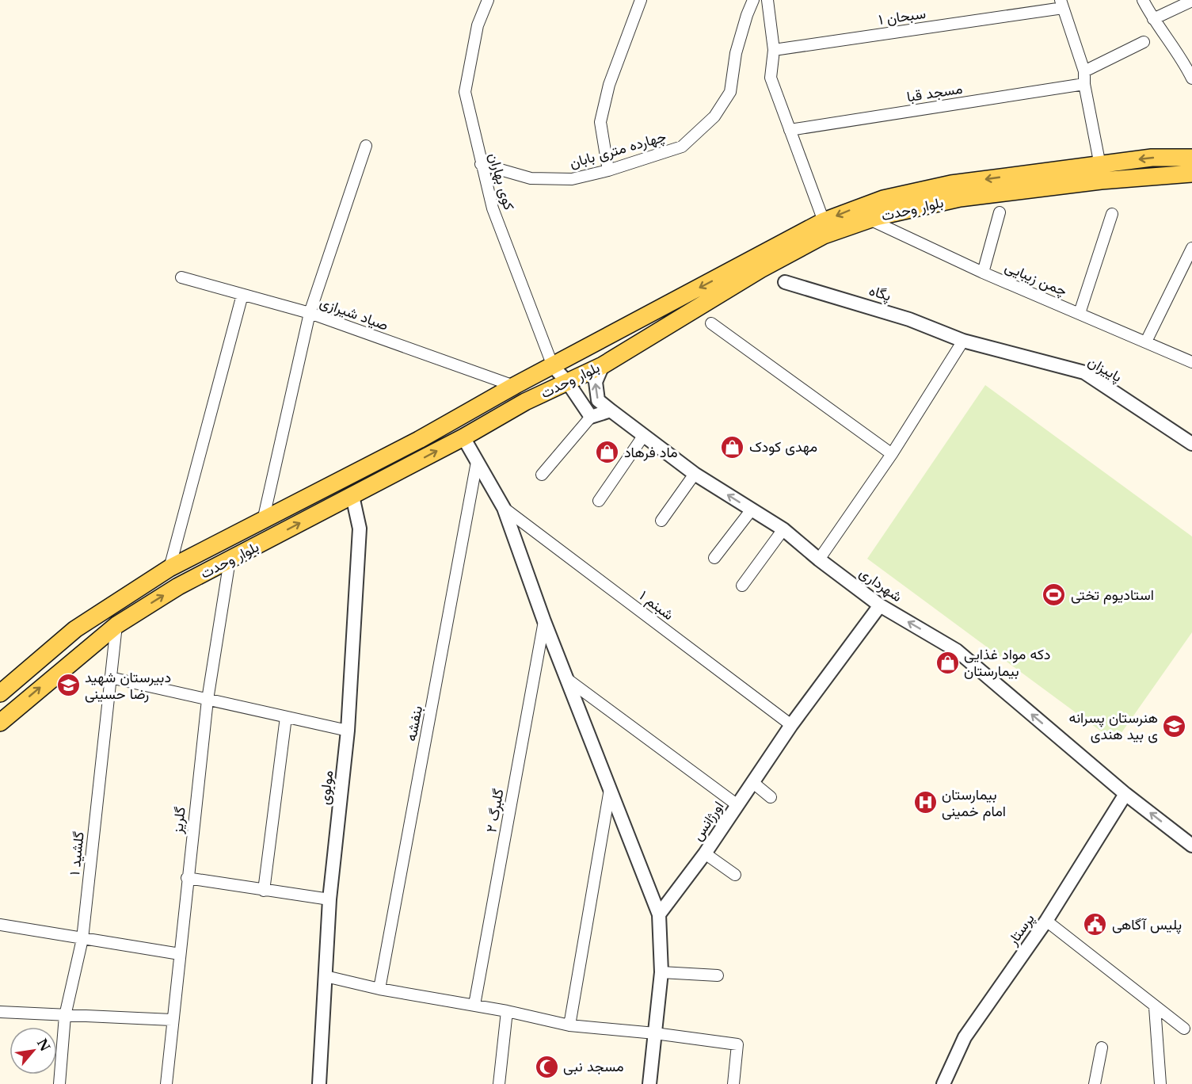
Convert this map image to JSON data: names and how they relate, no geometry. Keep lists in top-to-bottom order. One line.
{"streets":{"main road":["بلوار وحدت"],"street":["سبحان ۱","مسجد قبا","چهارده متری بابان","کوی بهاران","چمن زیبایی","پگاه","صیاد شیرازی","پاییزان","شهرداری","شبنم ۱","بنفشه","مولوی","گلبرگ ۲","گلریز","اورژانس","گلشید ۱","پرستار"]},"crossings":[["چهارده متری بابان","کوی بهاران"],["کوی بهاران","بلوار وحدت"],["بلوار وحدت","چمن زیبایی"],["بلوار وحدت","صیاد شیرازی"],["بلوار وحدت","شهرداری"],["بلوار وحدت","مولوی"],["بلوار وحدت","گلریز"],["بلوار وحدت","گلشید ۱"],["پگاه","پاییزان"],["شهرداری","اورژانس"],["شهرداری","پرستار"],["شبنم ۱","اورژانس"]],"one_way":["شهرداری"],"places":{"shop":["مهدی کودک","ماد فرهاد","دکه مواد غذایی بیمارستان"],"sports":["استادیوم تختی"],"school or university":["دبیرستان شهید رضا حسینی","هنرستان پسرانه ی بید هندی"],"hospital":["بیمارستان امام خمینی"],"public building":["پلیس آگاهی"],"mosque":["مسجد نبی"]},"north":"top right"}
